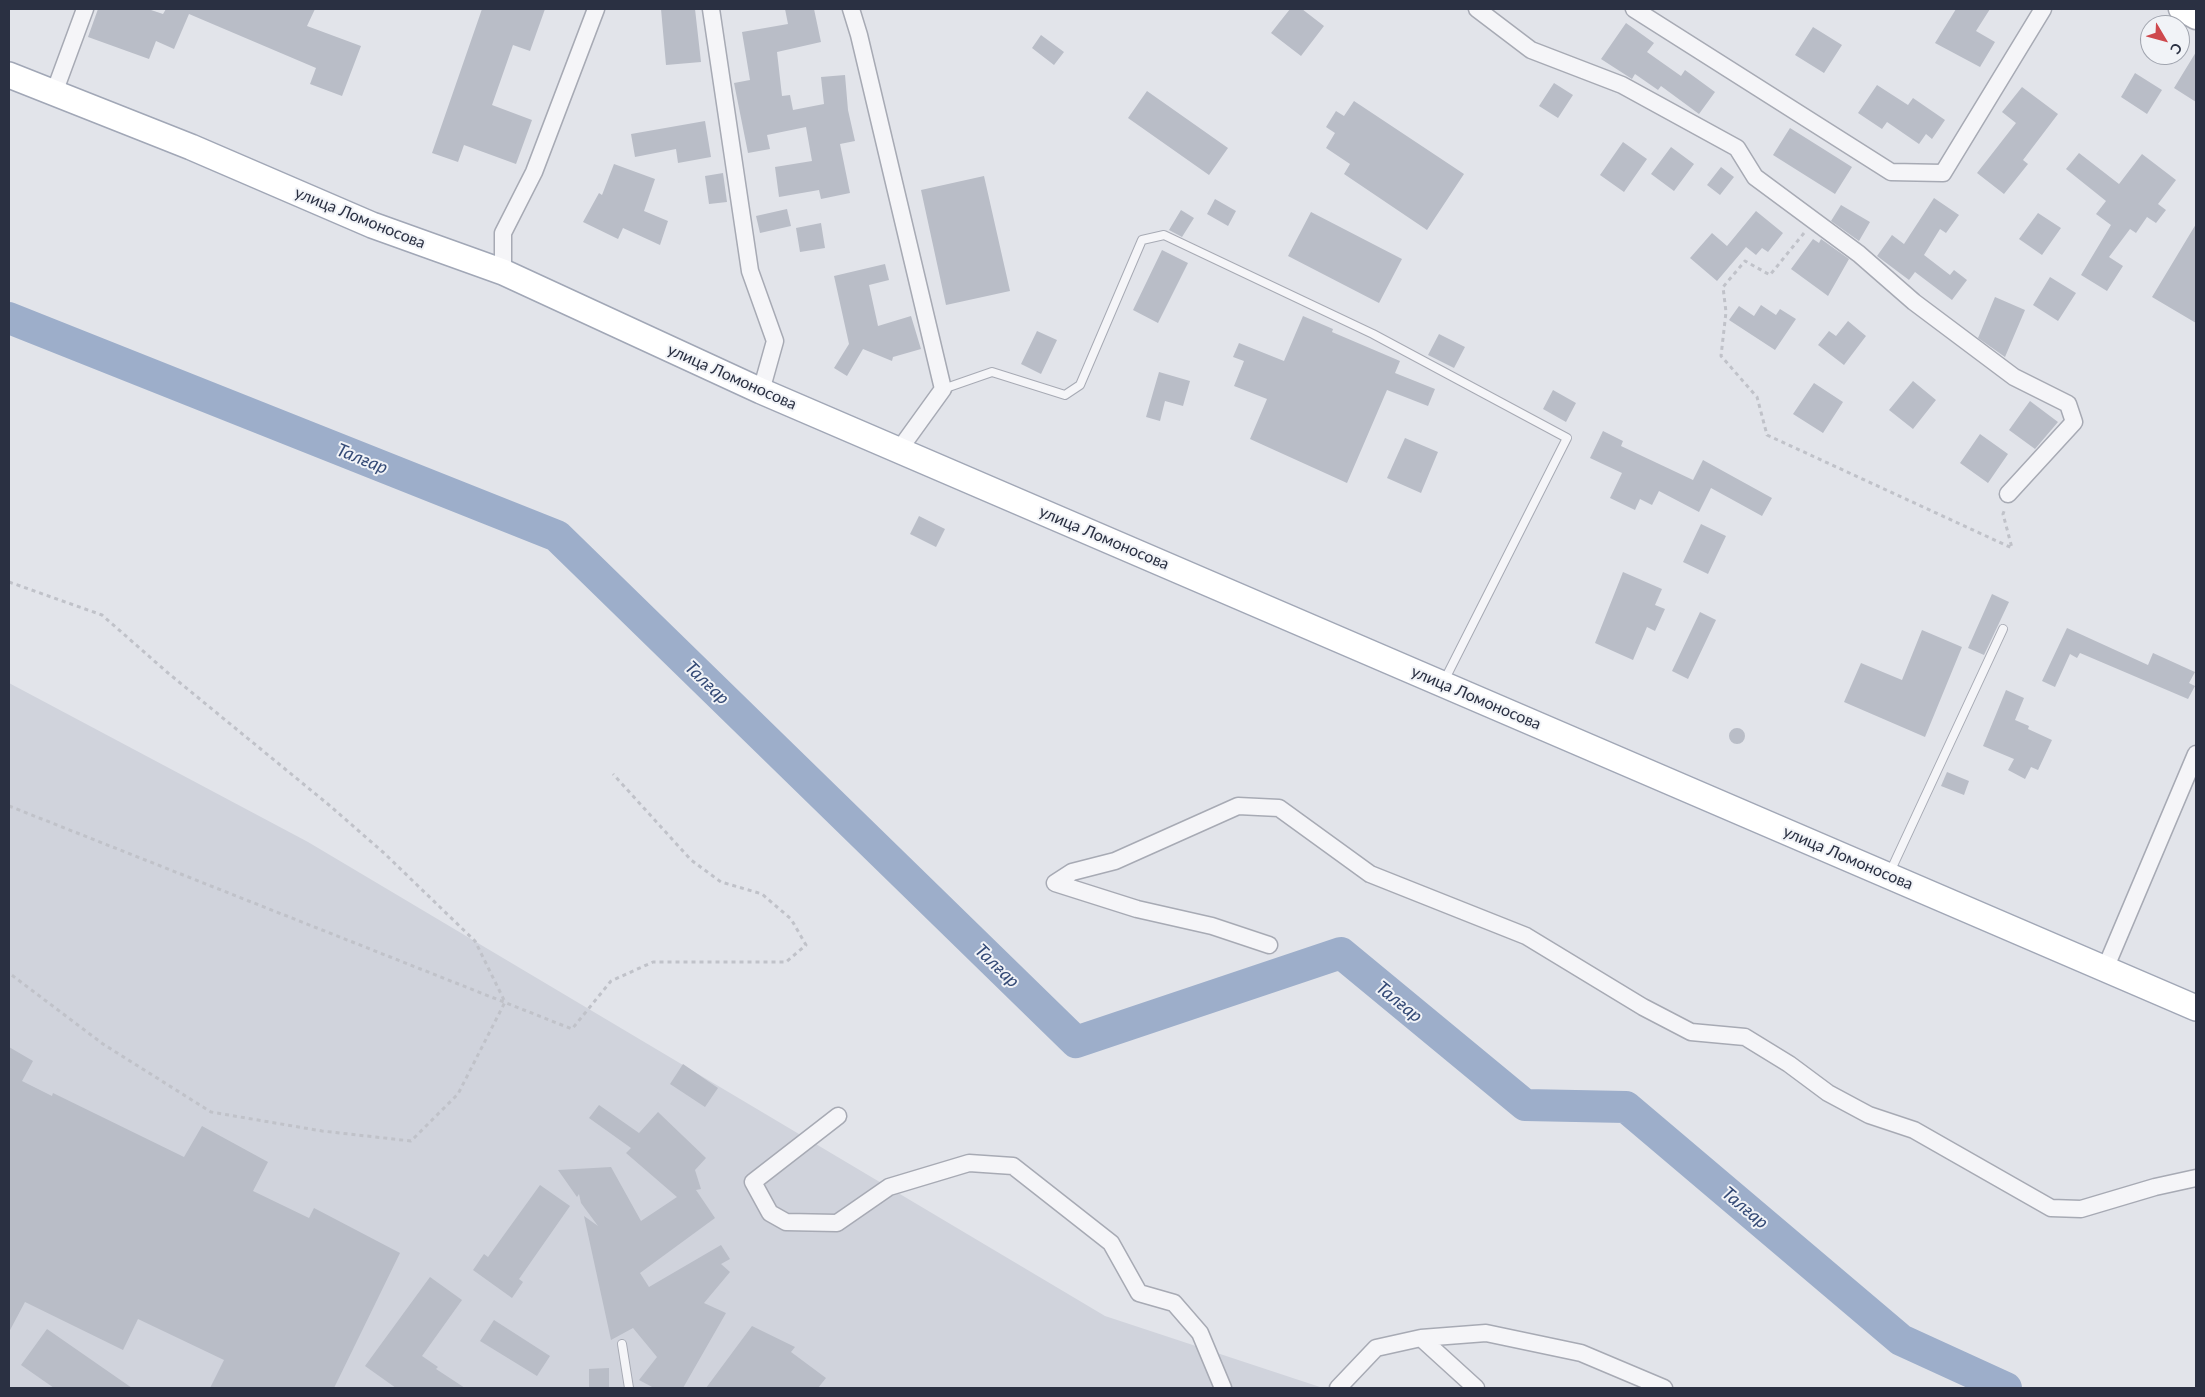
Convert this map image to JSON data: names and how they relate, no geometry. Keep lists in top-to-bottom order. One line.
{"streets":{"main road":["улица Ломоносова"]},"water":["Талғар"],"north":"bottom right"}
